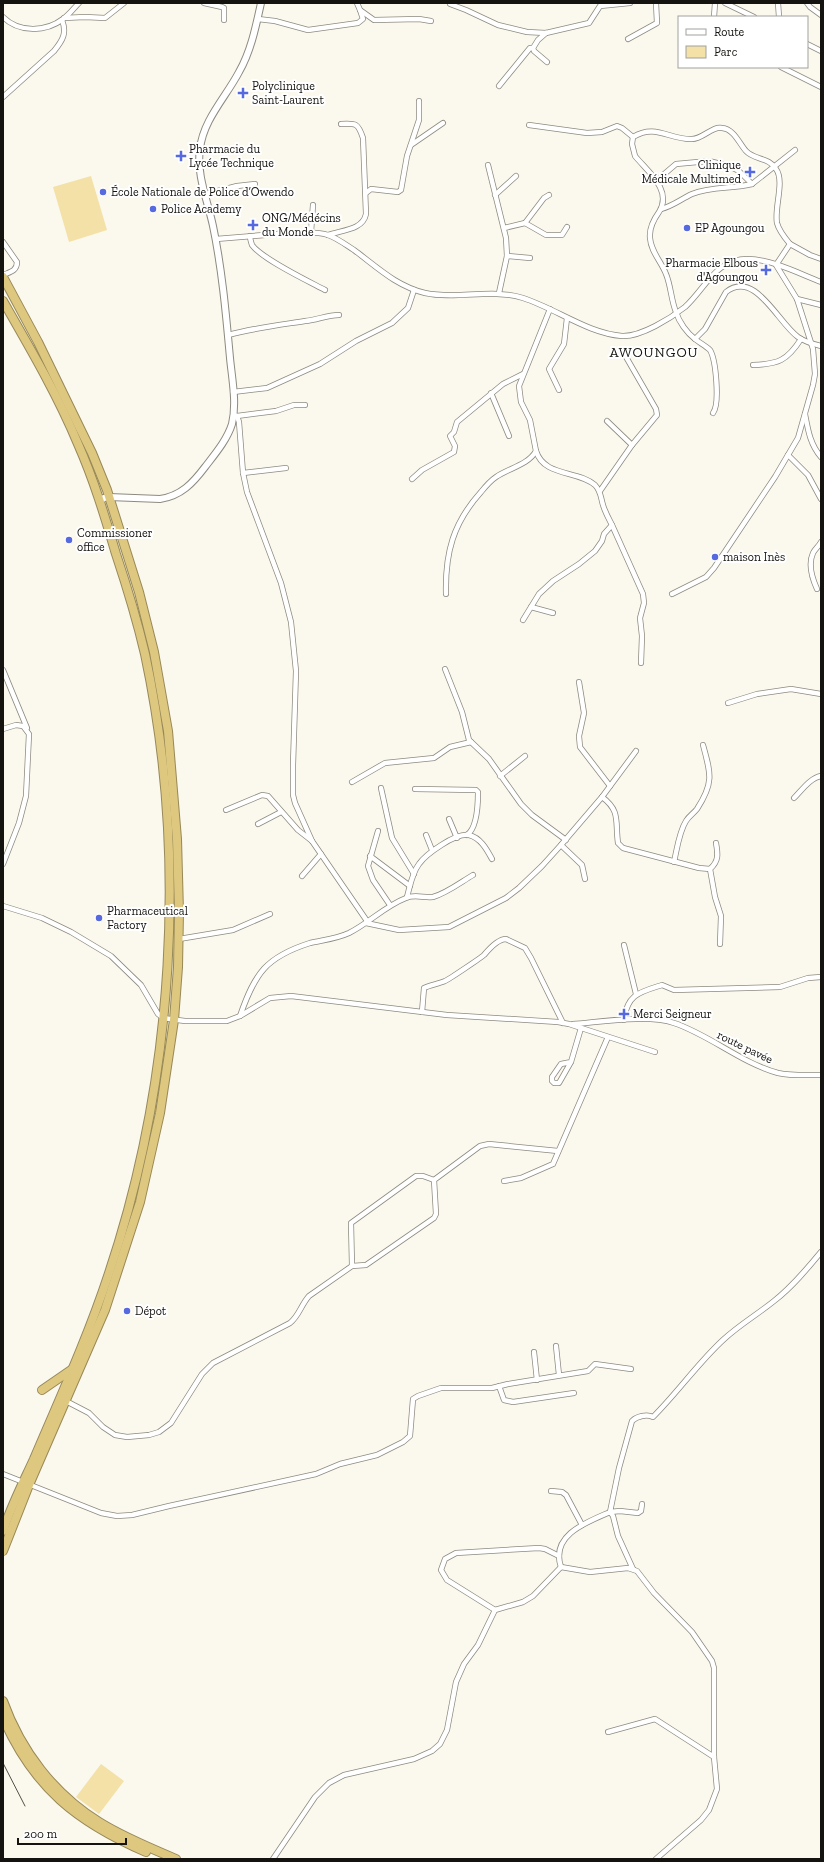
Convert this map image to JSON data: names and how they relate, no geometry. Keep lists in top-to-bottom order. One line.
{"streets":{"street":["route pavée"]},"districts":["AWOUNGOU"],"places":{"health":["Polyclinique Saint-Laurent","Pharmacie du Lycée Technique","Clinique Médicale Multimed","ONG/Médécins du Monde","Pharmacie Elbous d'Agoungou","Merci Seigneur"],"other":["École Nationale de Police d’Owendo","Police Academy","EP Agoungou","Commissioner office","maison Inès","Pharmaceutical Factory","Dépot"]},"legend":["Route","Parc"],"scale_bar":"200 m"}
